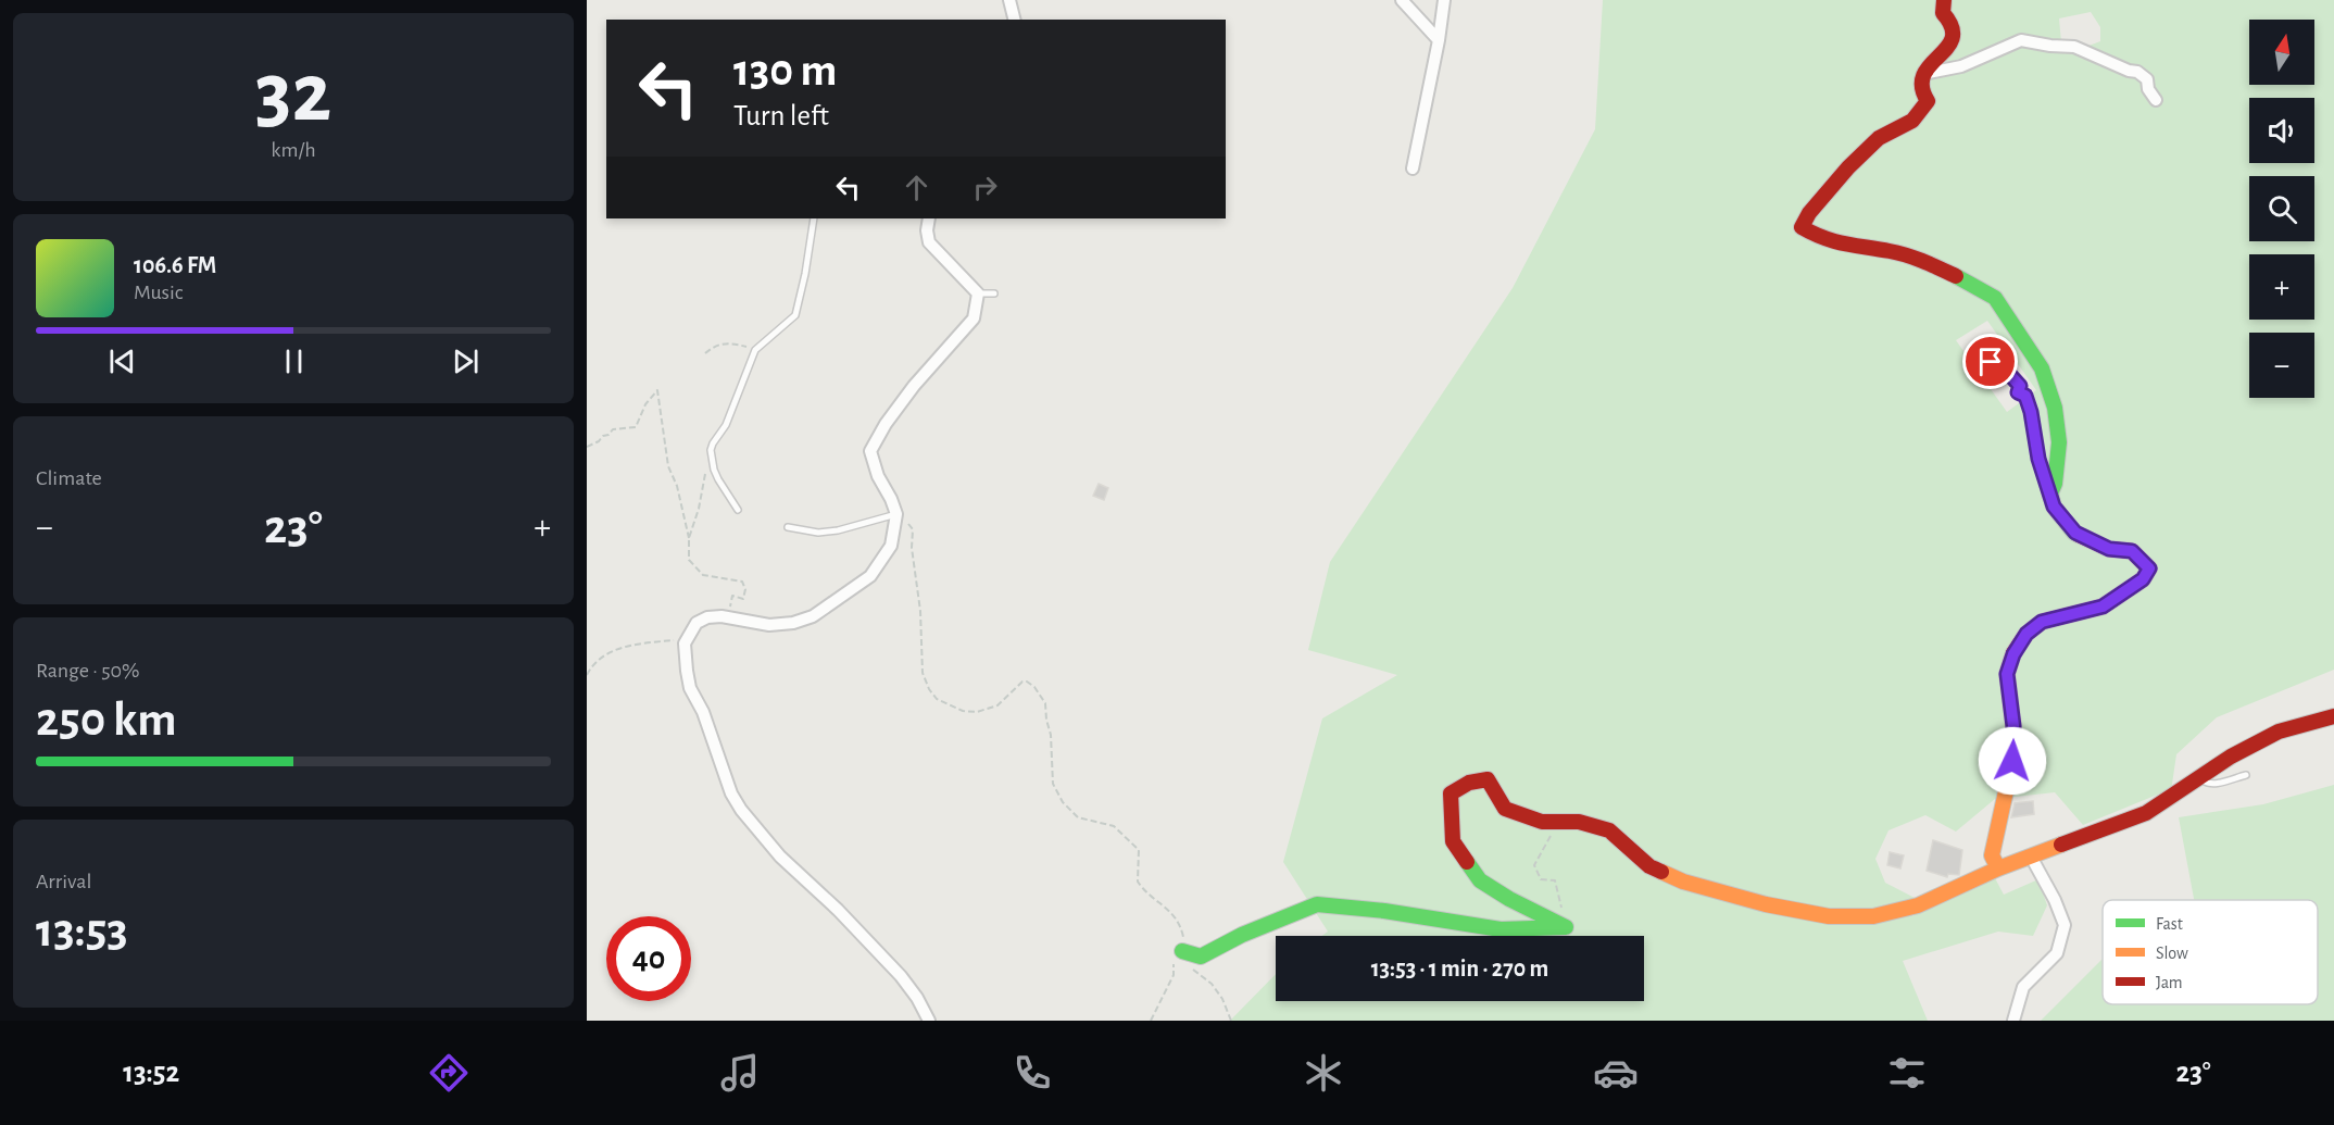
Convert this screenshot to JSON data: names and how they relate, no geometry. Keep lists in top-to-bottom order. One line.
{"legend":["Fast","Slow","Jam"],"north":"top","page":{"tile":[["32","km/h"],"Climate",["Range · 50%","250 km"],["Arrival","13:53"]],"map_buttons":["+","−"],"turn":["130 m","Turn left"],"song":["106.6 FM","Music"],"heat":["−","23°","+"],"limit":"40","trip":"13:53 · 1 min · 270 m","tabs":["13:52","23°"]}}
